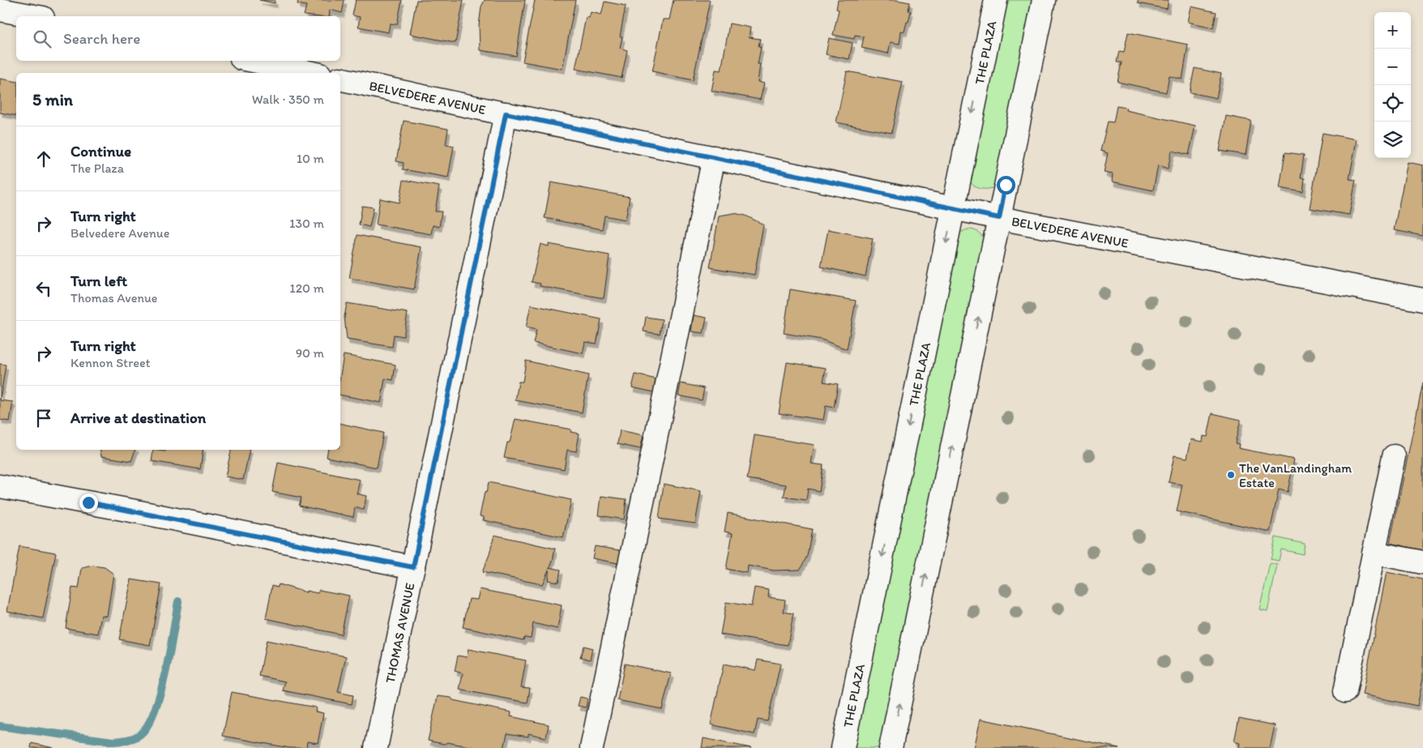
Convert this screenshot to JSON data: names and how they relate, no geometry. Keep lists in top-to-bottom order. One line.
{"streets":{"street":["THE PLAZA","BELVEDERE AVENUE","THOMAS AVENUE"]},"crossings":[["THE PLAZA","BELVEDERE AVENUE"],["BELVEDERE AVENUE","THOMAS AVENUE"]],"places":["The VanLandingham Estate"],"page":{"map_buttons":["+","−"],"search":"Search here","heading":["5 min","Walk · 350 m"],"list":[["Continue","The Plaza","10 m"],["Turn right","Belvedere Avenue","130 m"],["Turn left","Thomas Avenue","120 m"],["Turn right","Kennon Street","90 m"],"Arrive at destination"]}}
